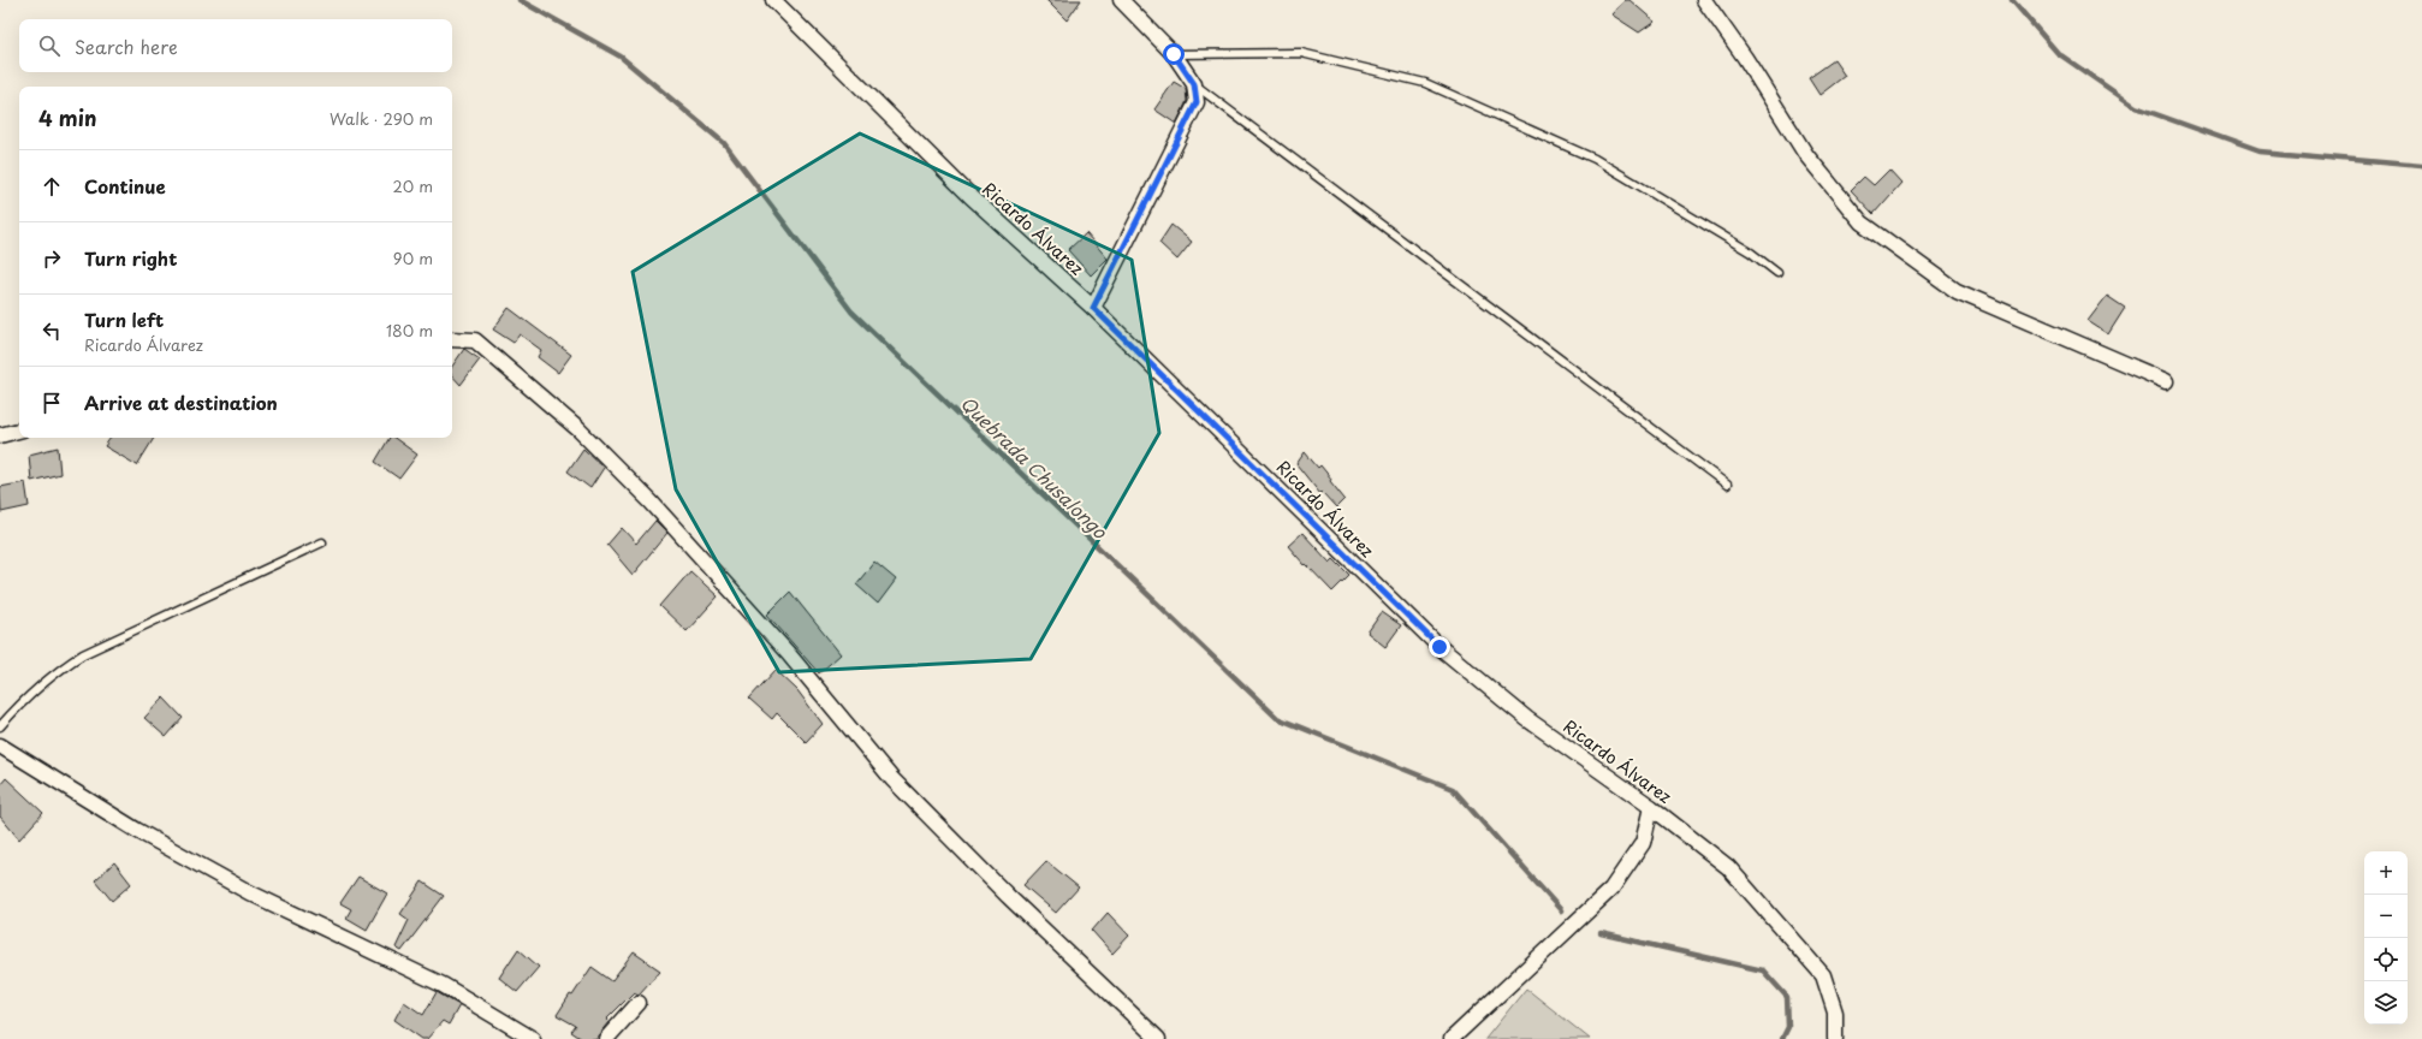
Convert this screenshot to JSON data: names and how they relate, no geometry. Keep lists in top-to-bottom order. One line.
{"streets":{"street":["Ricardo Álvarez"]},"water":["Quebrada Chusalongo"],"page":{"search":"Search here","heading":["4 min","Walk · 290 m"],"list":[["Continue","20 m"],["Turn right","90 m"],["Turn left","Ricardo Álvarez","180 m"],"Arrive at destination"],"map_buttons":["+","−"]}}
